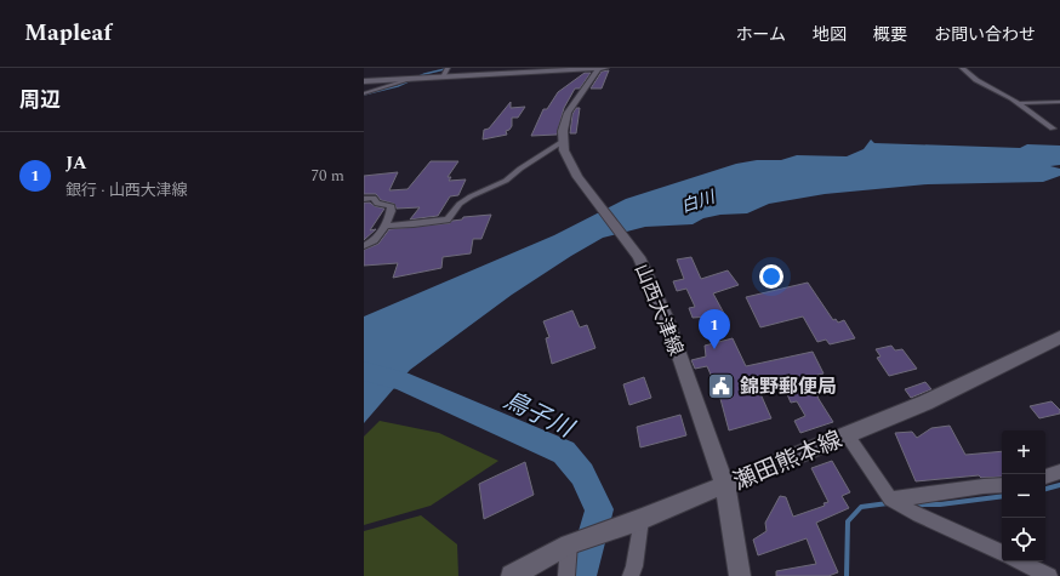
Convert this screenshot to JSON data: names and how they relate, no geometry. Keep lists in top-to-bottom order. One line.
{"streets":{"main road":["山西大津線","瀬田熊本線"]},"crossings":[["山西大津線","瀬田熊本線"]],"water":["白川","鳥子川"],"places":{"public building":["錦野郵便局"]},"page":{"header":"Mapleaf","nav":["ホーム","地図","概要","お問い合わせ"],"heading":"周辺","list":[{"mark":"1","name":"JA","note":"銀行 · 山西大津線","value":"70 m"}],"pins":"1","map_buttons":["+","−"]}}
